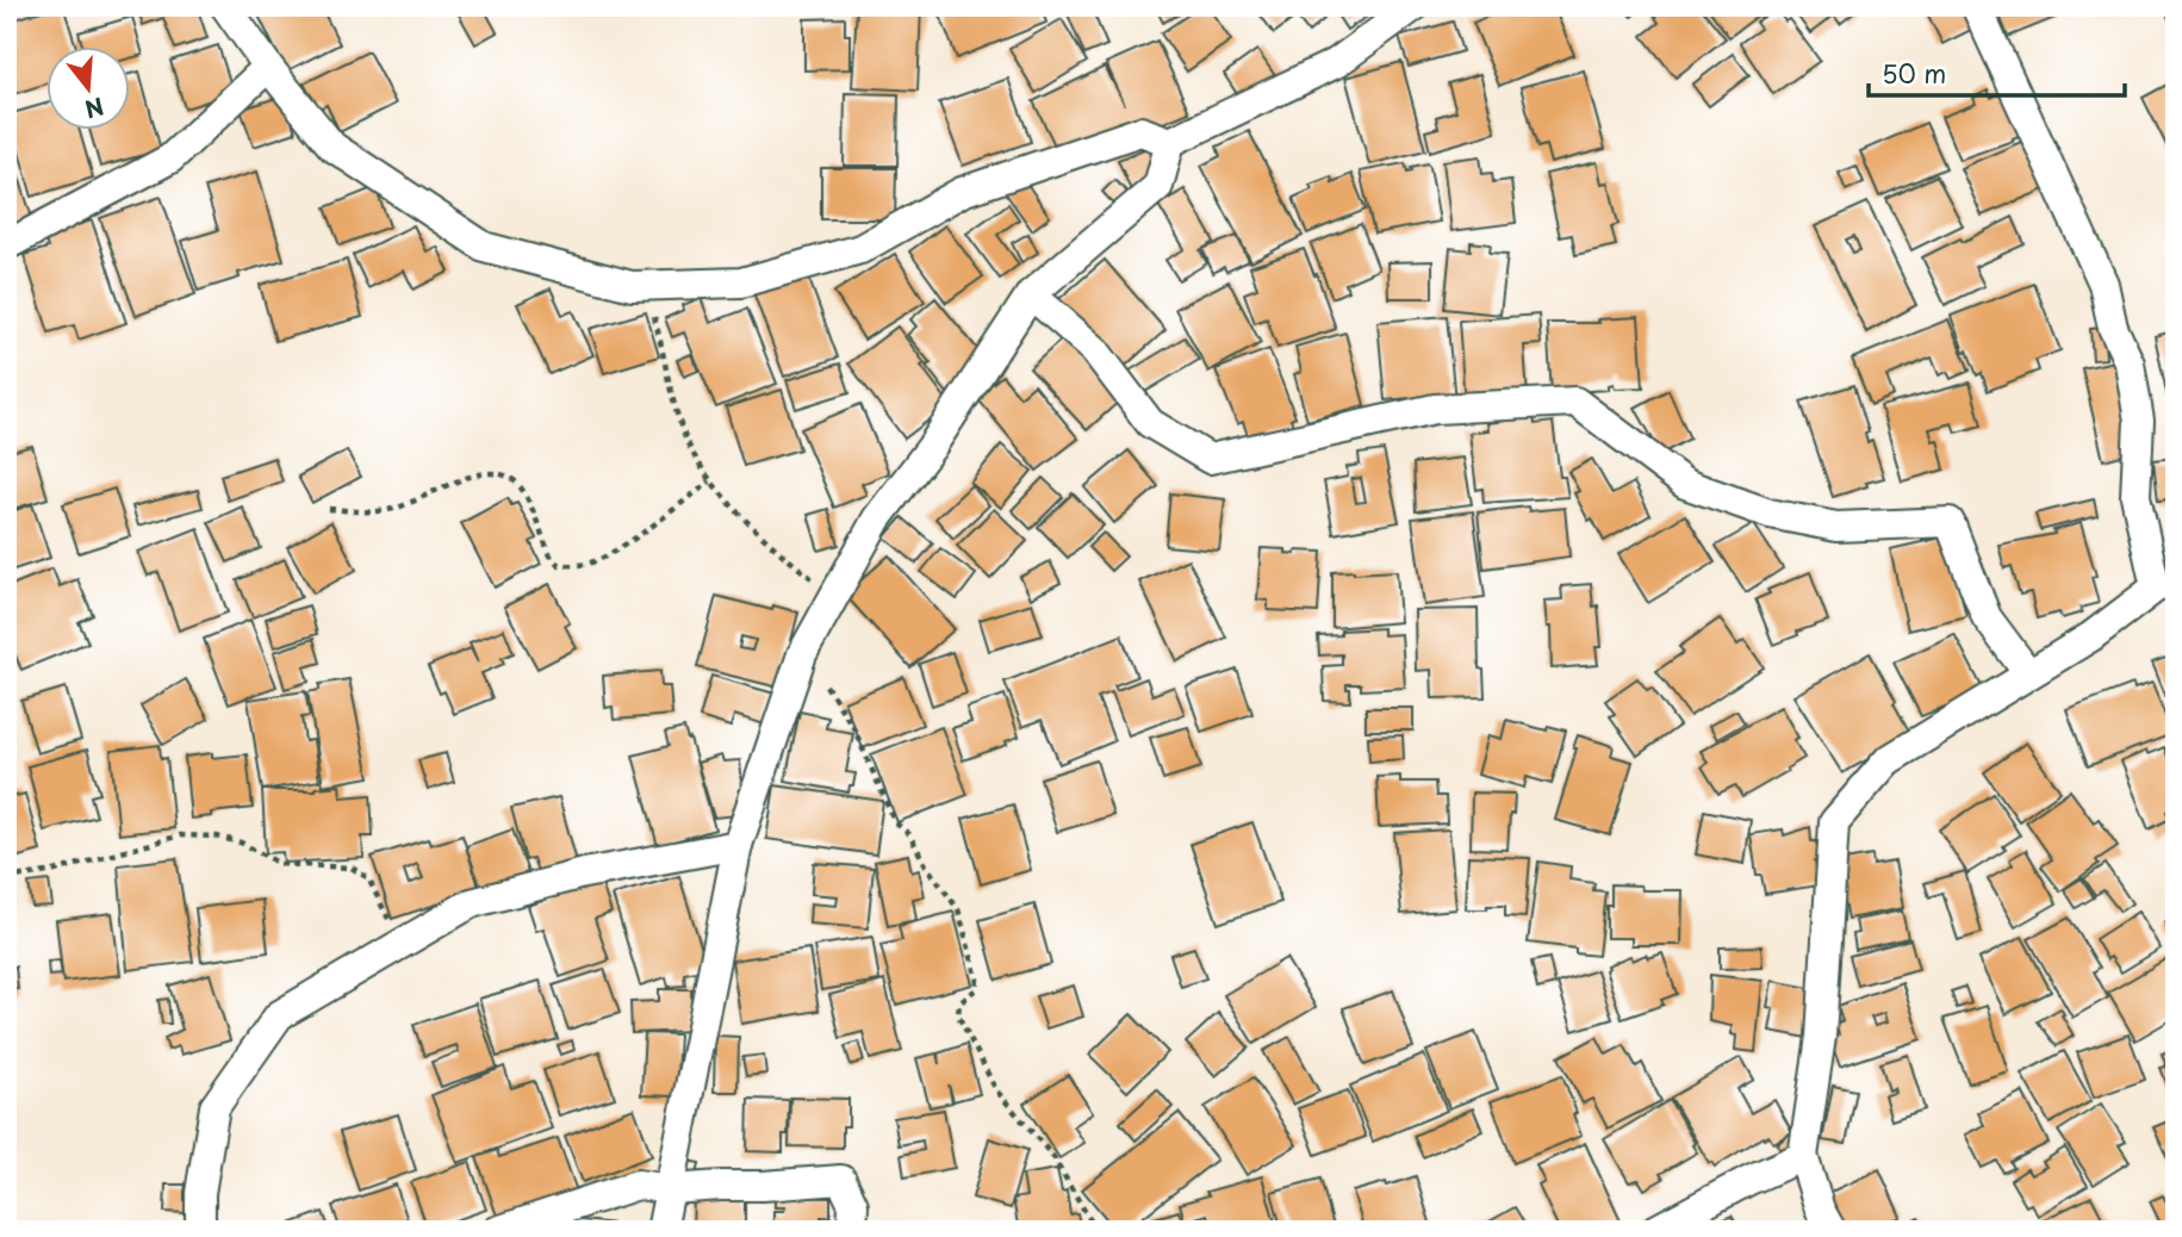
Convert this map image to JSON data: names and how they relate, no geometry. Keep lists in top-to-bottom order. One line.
{"scale_bar":"50 m","north":"bottom"}
